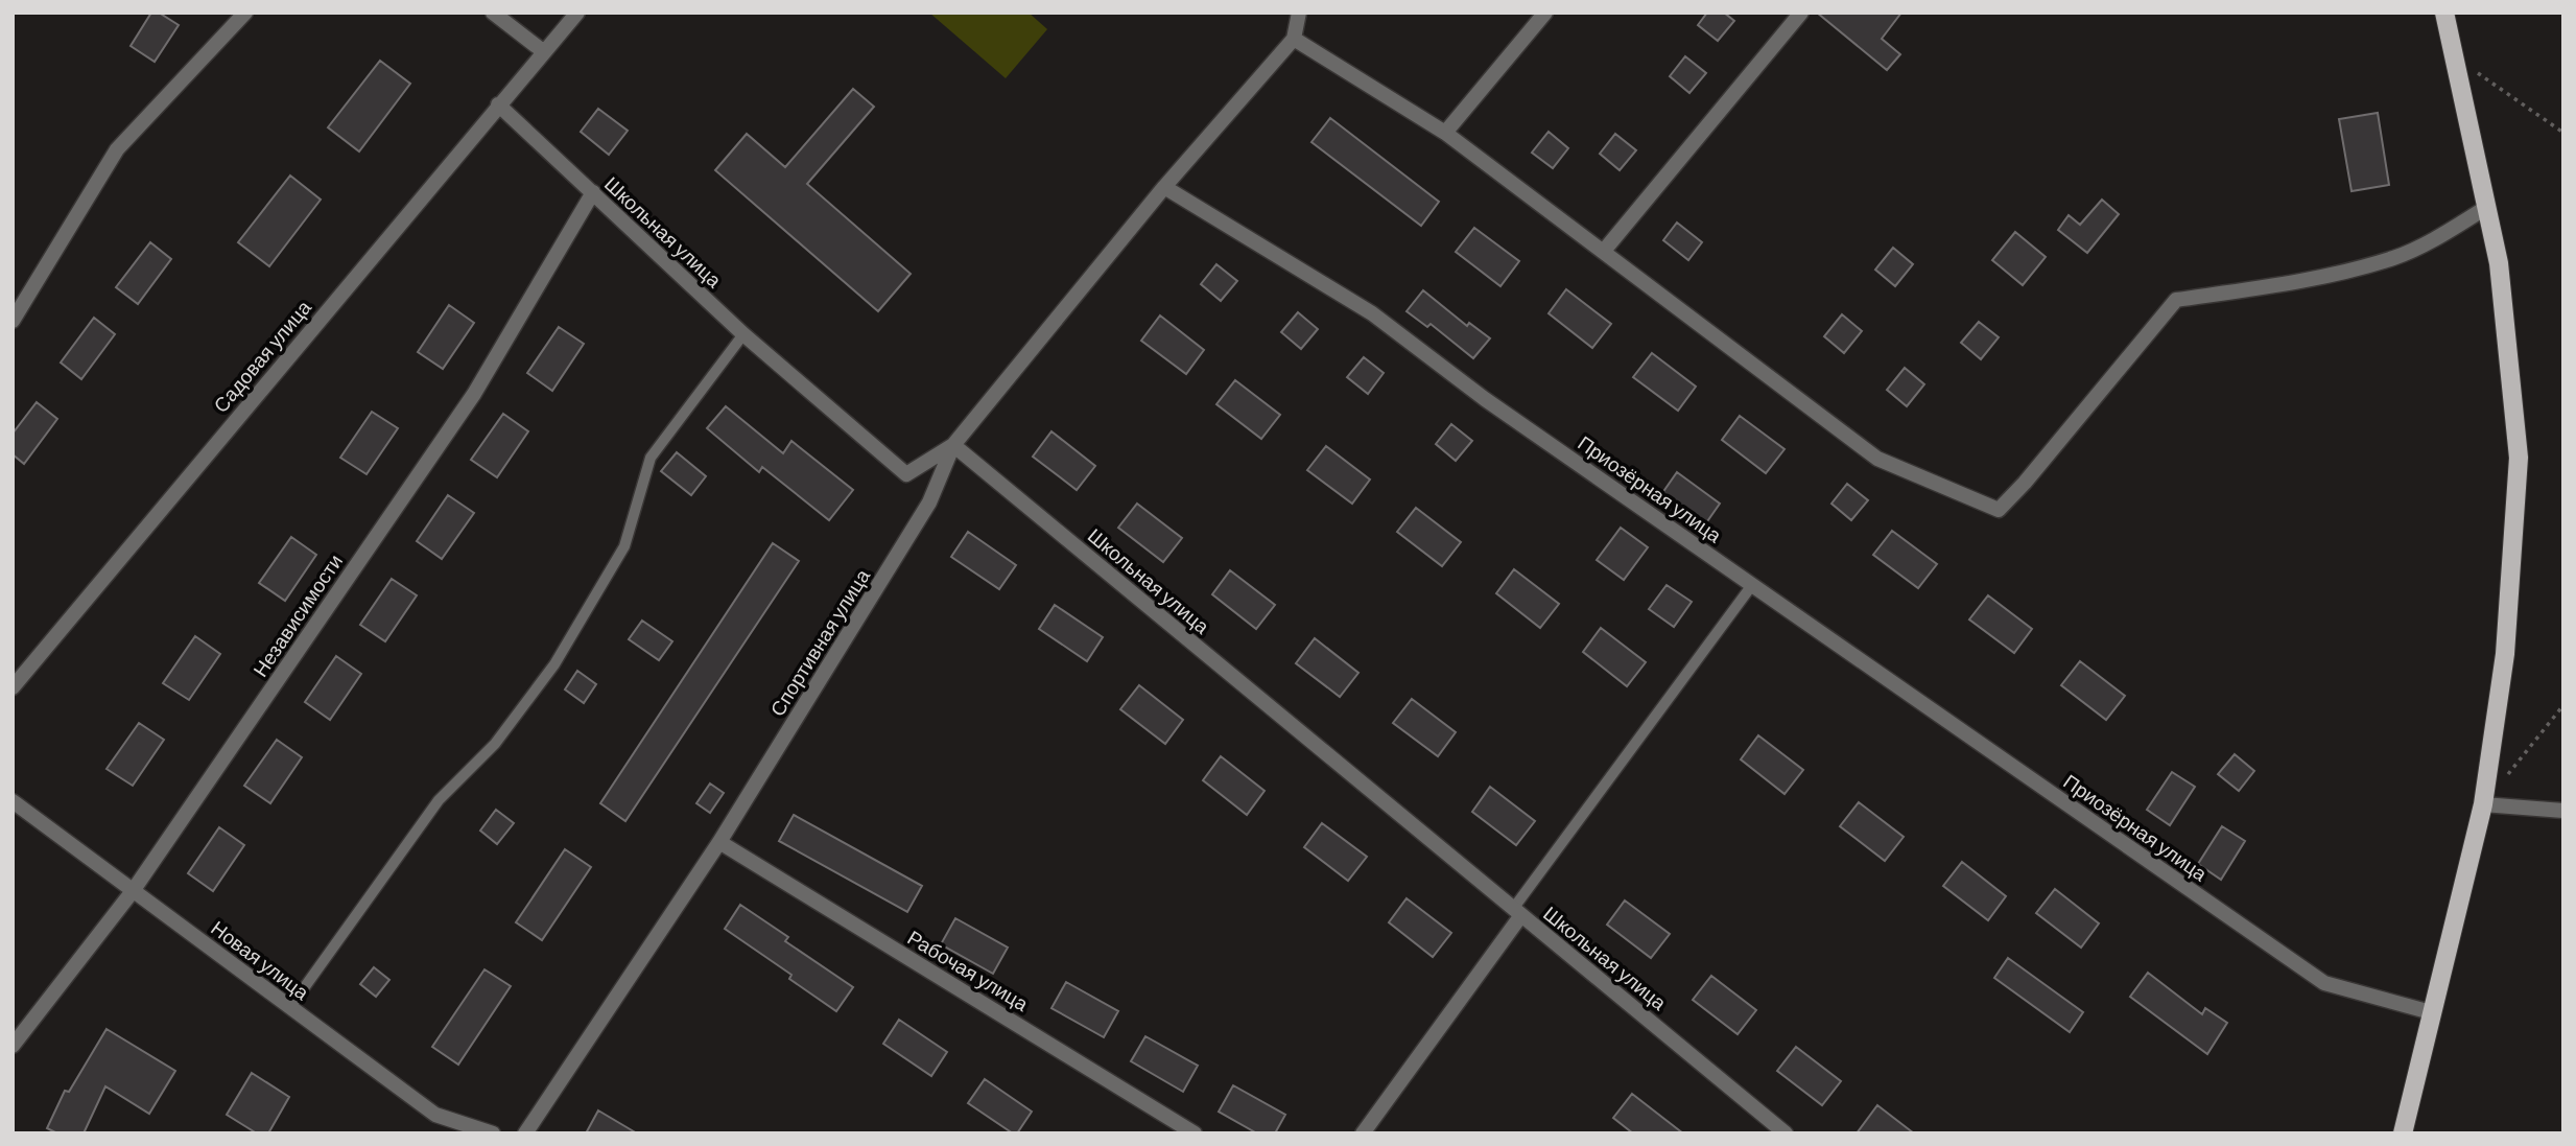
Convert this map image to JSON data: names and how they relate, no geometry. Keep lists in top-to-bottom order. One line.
{"streets":{"street":["Школьная улица","Садовая улица","Приозёрная улица","Независимости","Спортивная улица","Новая улица","Рабочая улица"]},"crossings":[["Школьная улица","Садовая улица"],["Школьная улица","Независимости"],["Школьная улица","Спортивная улица"],["Приозёрная улица","Спортивная улица"],["Независимости","Новая улица"],["Спортивная улица","Рабочая улица"]]}
